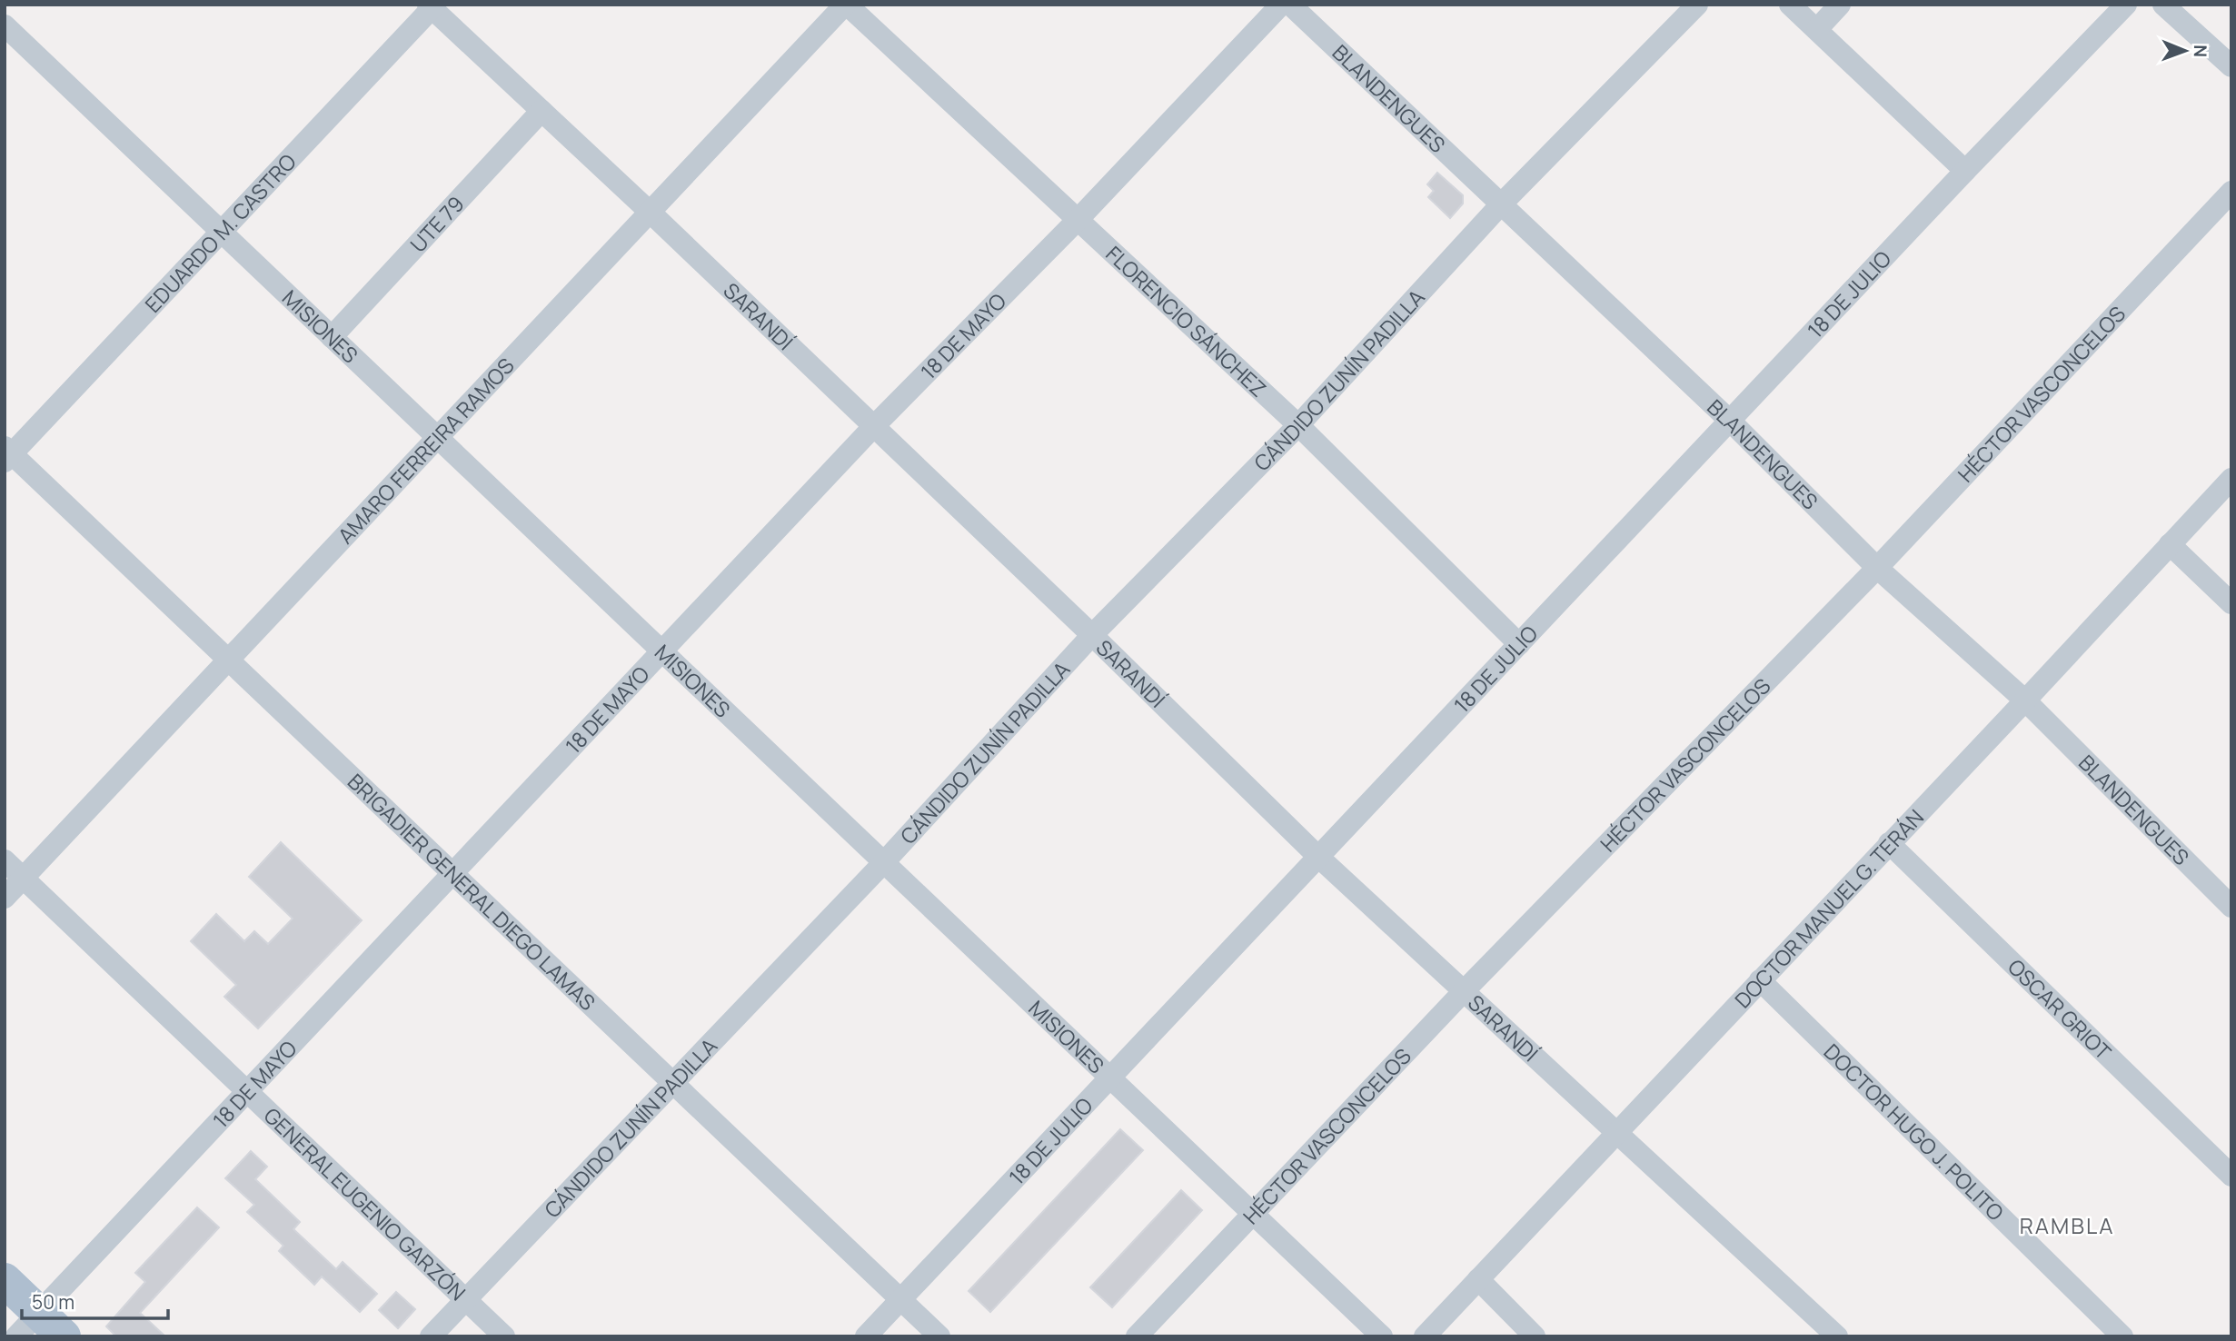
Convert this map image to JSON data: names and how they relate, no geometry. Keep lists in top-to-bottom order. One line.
{"streets":{"street":["BLANDENGUES","UTE 79","EDUARDO M. CASTRO","18 DE JULIO","SARANDÍ","FLORENCIO SÁNCHEZ","MISIONES","18 DE MAYO","CÁNDIDO ZUNÍN PADILLA","HÉCTOR VASCONCELOS","AMARO FERREIRA RAMOS","BRIGADIER GENERAL DIEGO LAMAS","DOCTOR MANUEL G. TERÁN","OSCAR GRIOT","DOCTOR HUGO J. POLITO","GENERAL EUGENIO GARZÓN"]},"crossings":[["BLANDENGUES","18 DE JULIO"],["BLANDENGUES","CÁNDIDO ZUNÍN PADILLA"],["BLANDENGUES","HÉCTOR VASCONCELOS"],["BLANDENGUES","DOCTOR MANUEL G. TERÁN"],["UTE 79","SARANDÍ"],["UTE 79","MISIONES"],["EDUARDO M. CASTRO","SARANDÍ"],["EDUARDO M. CASTRO","MISIONES"],["EDUARDO M. CASTRO","BRIGADIER GENERAL DIEGO LAMAS"],["18 DE JULIO","SARANDÍ"],["18 DE JULIO","FLORENCIO SÁNCHEZ"],["18 DE JULIO","MISIONES"],["18 DE JULIO","BRIGADIER GENERAL DIEGO LAMAS"],["SARANDÍ","18 DE MAYO"],["SARANDÍ","CÁNDIDO ZUNÍN PADILLA"],["SARANDÍ","HÉCTOR VASCONCELOS"],["SARANDÍ","AMARO FERREIRA RAMOS"],["SARANDÍ","DOCTOR MANUEL G. TERÁN"],["FLORENCIO SÁNCHEZ","18 DE MAYO"],["FLORENCIO SÁNCHEZ","CÁNDIDO ZUNÍN PADILLA"],["FLORENCIO SÁNCHEZ","AMARO FERREIRA RAMOS"],["MISIONES","18 DE MAYO"],["MISIONES","CÁNDIDO ZUNÍN PADILLA"],["MISIONES","HÉCTOR VASCONCELOS"],["MISIONES","AMARO FERREIRA RAMOS"],["18 DE MAYO","BRIGADIER GENERAL DIEGO LAMAS"],["18 DE MAYO","GENERAL EUGENIO GARZÓN"],["CÁNDIDO ZUNÍN PADILLA","BRIGADIER GENERAL DIEGO LAMAS"],["CÁNDIDO ZUNÍN PADILLA","GENERAL EUGENIO GARZÓN"],["AMARO FERREIRA RAMOS","BRIGADIER GENERAL DIEGO LAMAS"],["AMARO FERREIRA RAMOS","GENERAL EUGENIO GARZÓN"],["DOCTOR MANUEL G. TERÁN","OSCAR GRIOT"],["DOCTOR MANUEL G. TERÁN","DOCTOR HUGO J. POLITO"]],"districts":["RAMBLA"],"scale_bar":"50 m","north":"right"}
